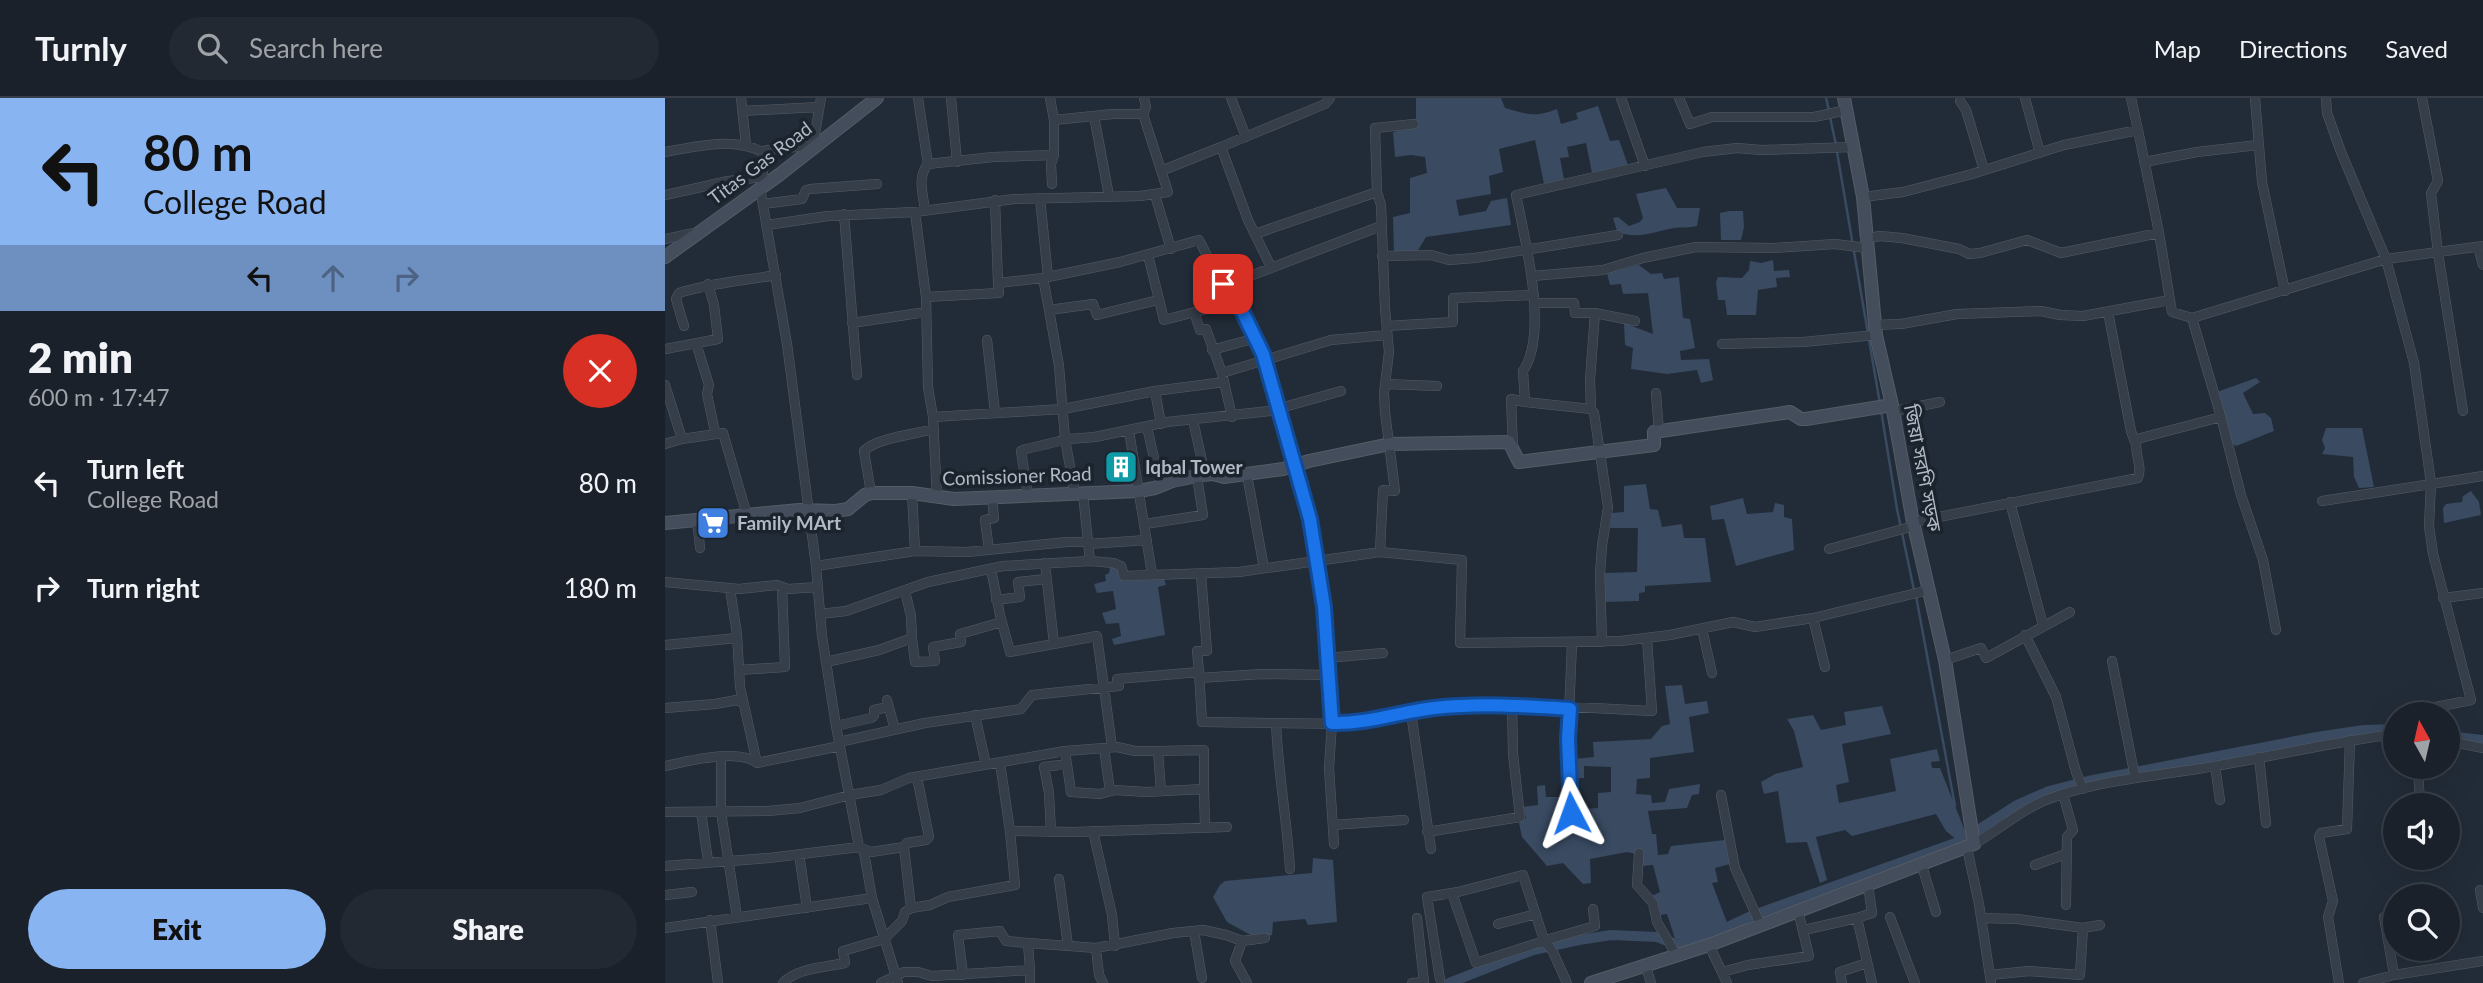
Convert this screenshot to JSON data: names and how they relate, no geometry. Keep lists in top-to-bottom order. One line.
{"streets":{"street":["Titas Gas Road","জিয়া সরণি সড়ক","Comissioner Road"]},"crossings":[["জিয়া সরণি সড়ক","Comissioner Road"]],"places":{"building":["Iqbal Tower"],"supermarket":["Family MArt"]},"north":"top","page":{"header":"Turnly","search":"Search here","nav":["Map","Directions","Saved"],"turn":["80 m","College Road"],"heading":["2 min","600 m · 17:47"],"list":[{"name":"Turn left","note":"College Road","value":"80 m"},{"name":"Turn right","value":"180 m"}],"buttons":["Exit","Share"]}}
